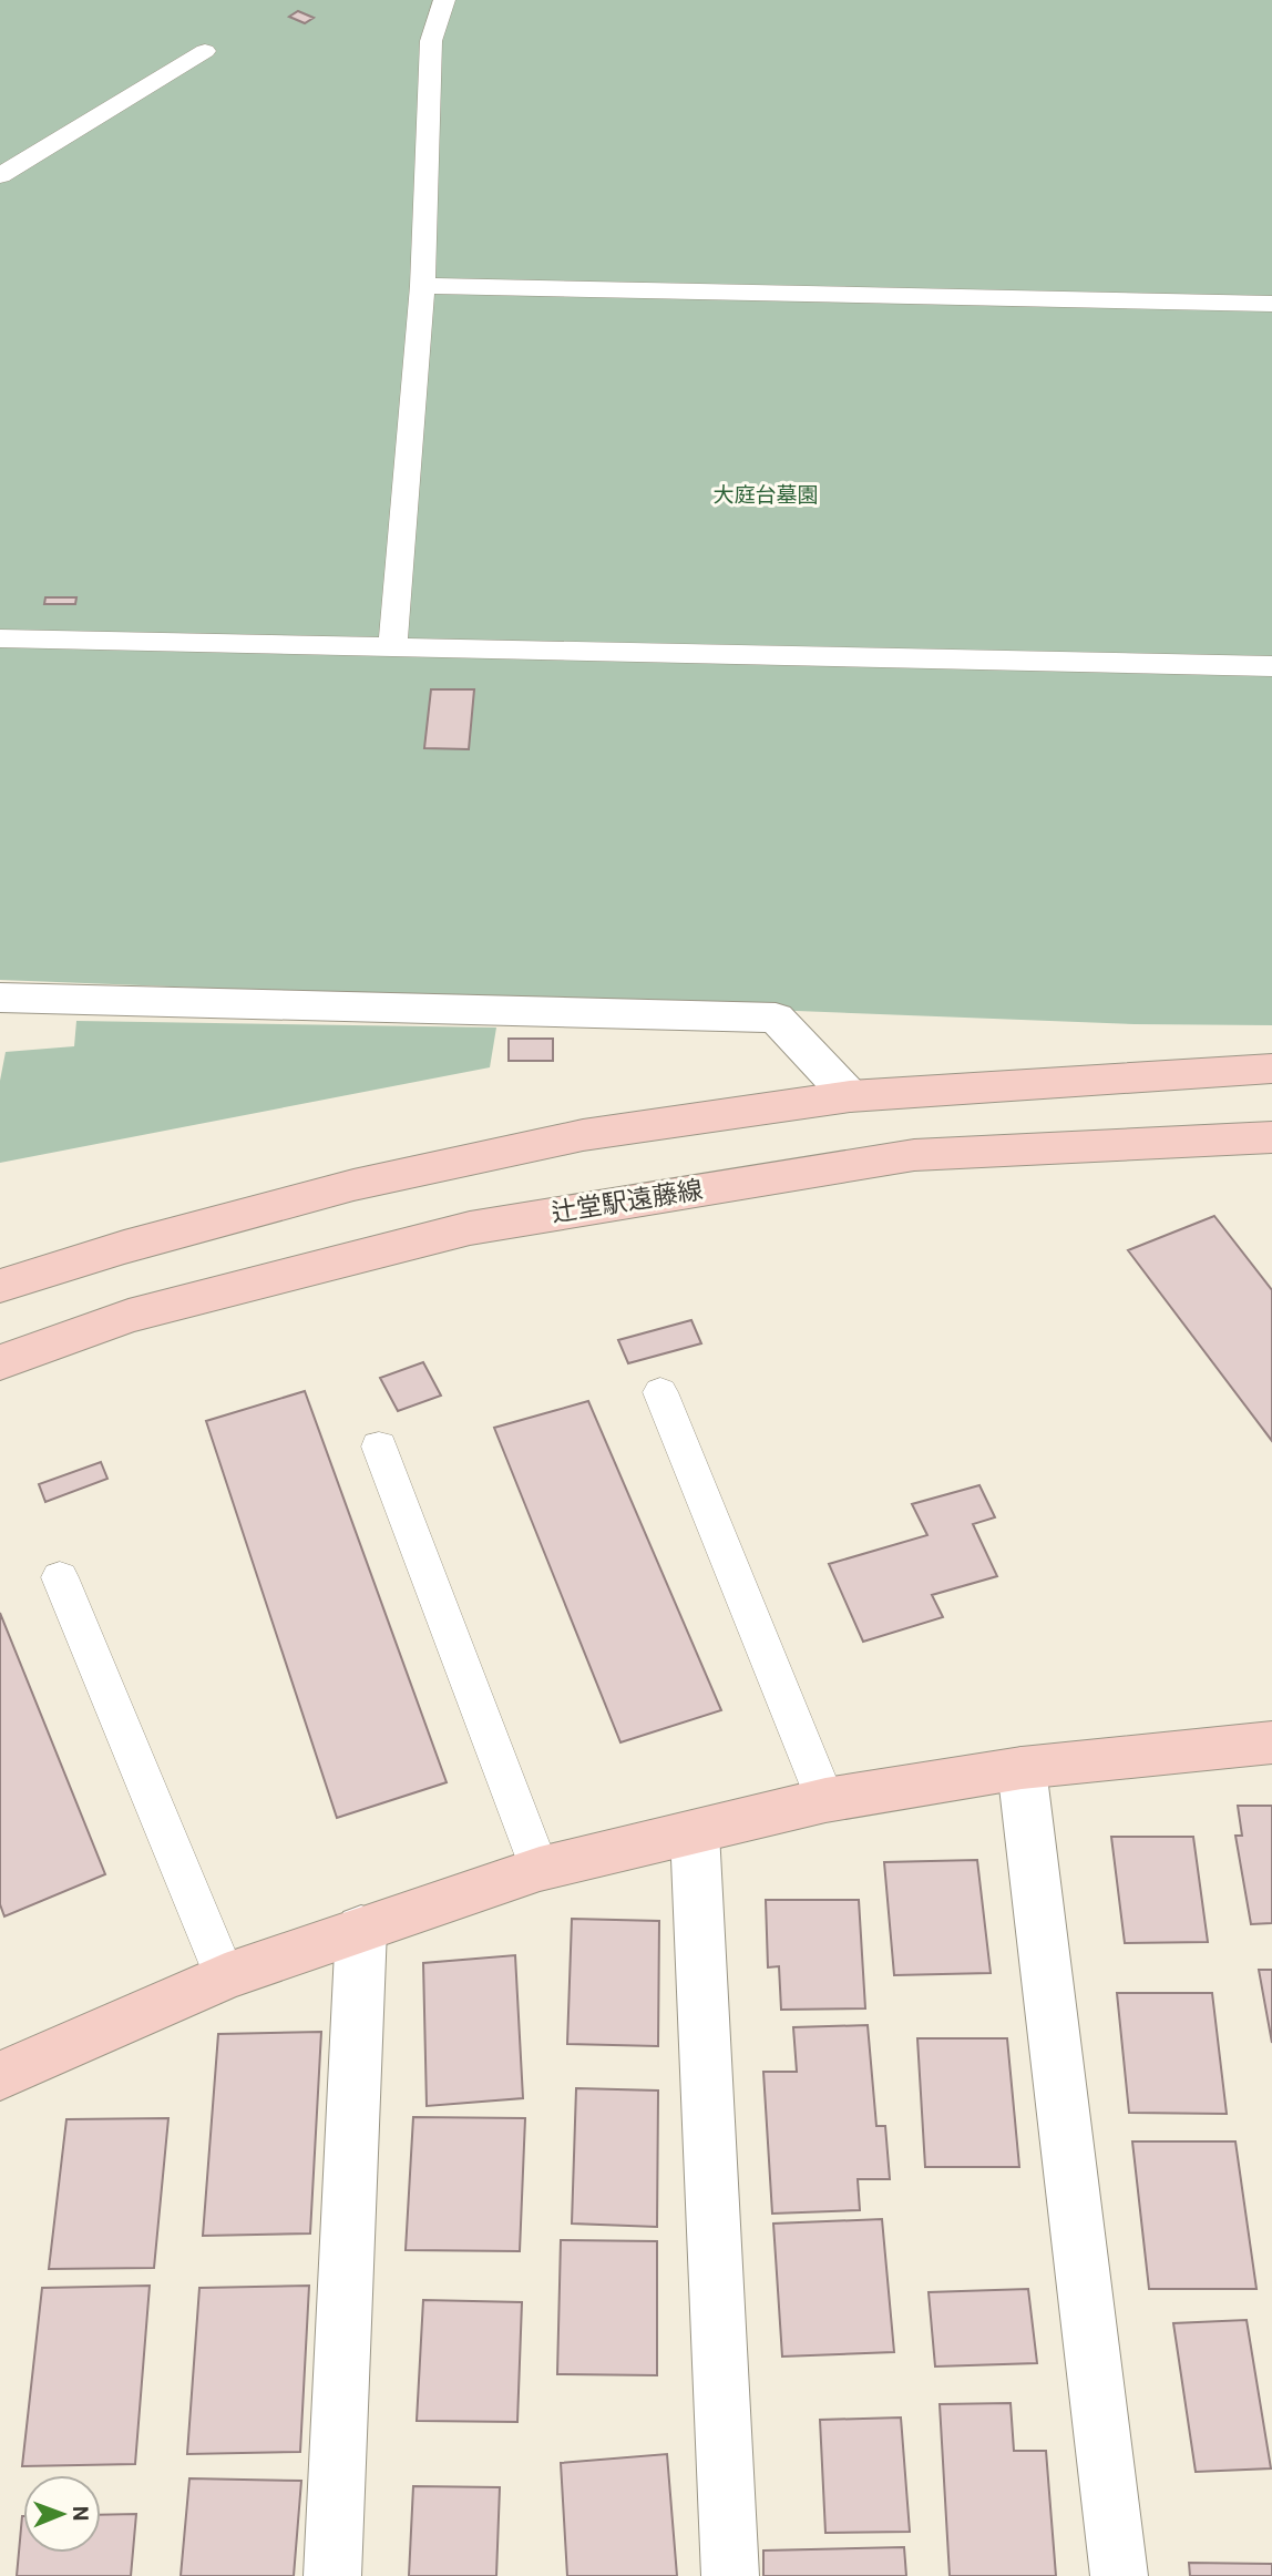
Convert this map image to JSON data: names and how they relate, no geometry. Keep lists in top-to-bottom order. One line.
{"streets":{"street":["辻堂駅遠藤線"]},"parks":["大庭台墓園"],"north":"right"}
